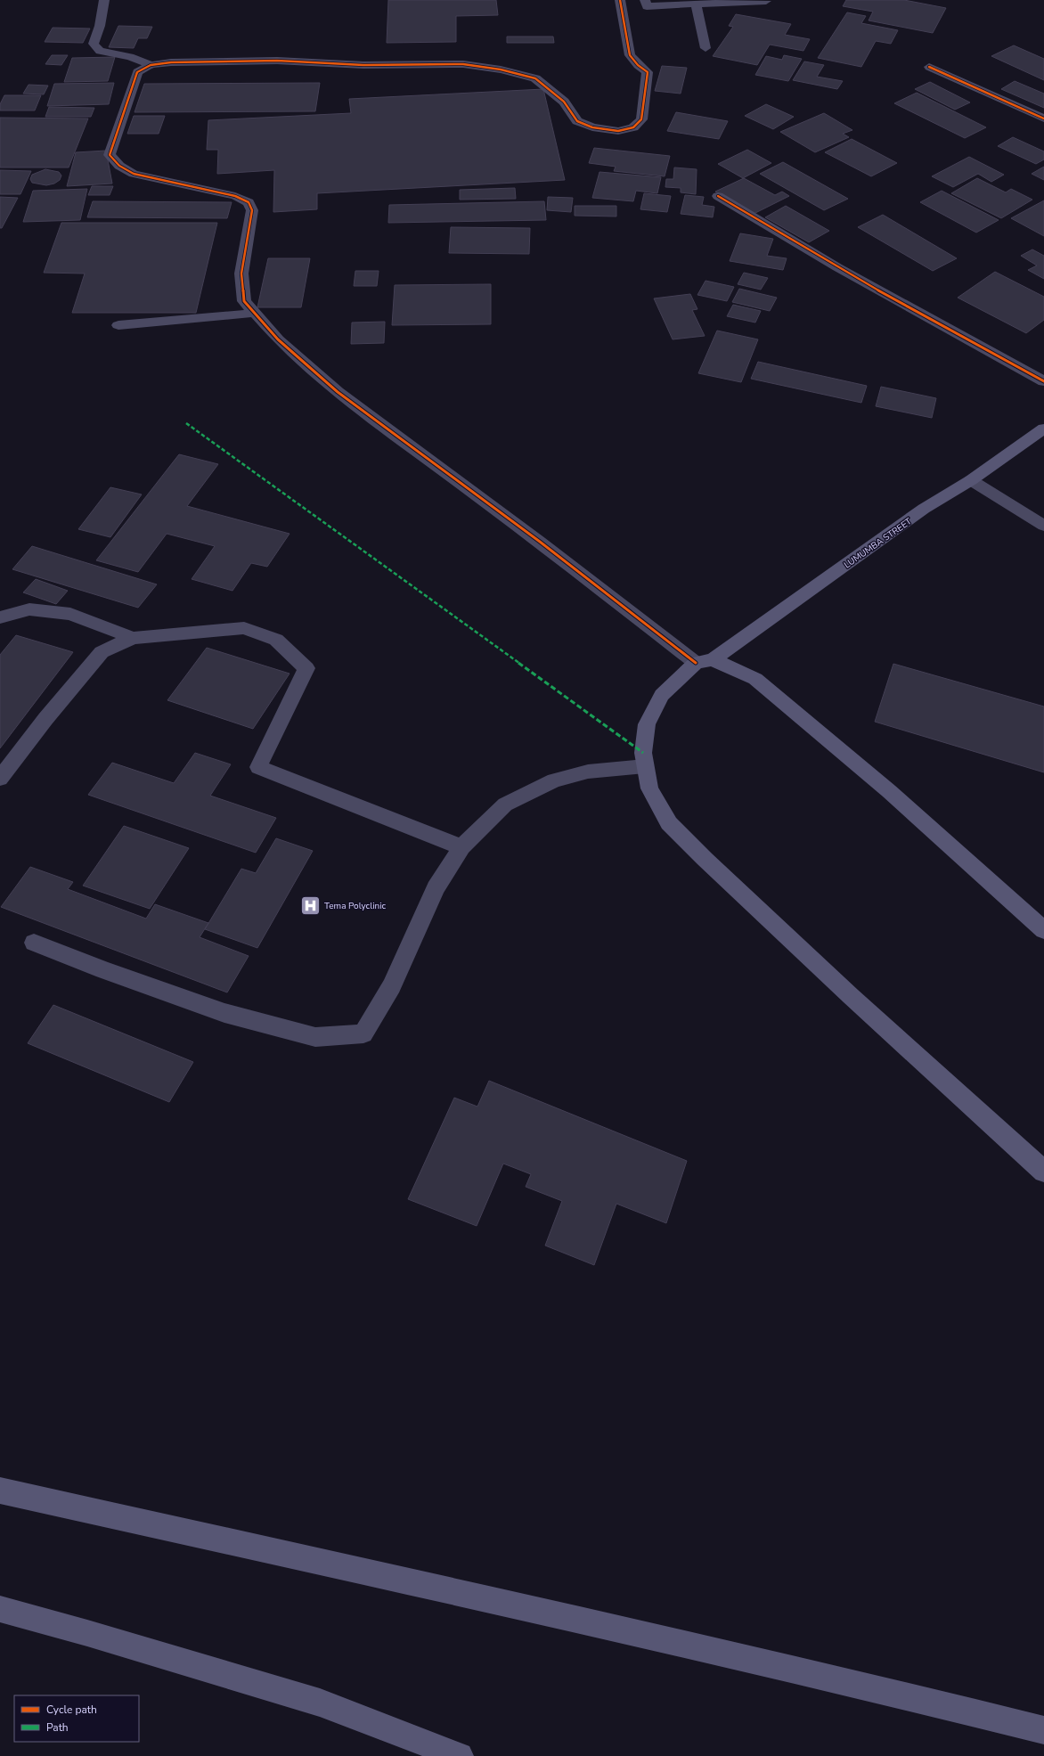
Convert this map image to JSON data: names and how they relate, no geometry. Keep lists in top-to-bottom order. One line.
{"streets":{"main road":["LUMUMBA STREET"]},"places":{"hospital":["Tema Polyclinic"]},"legend":["Cycle path","Path"]}
